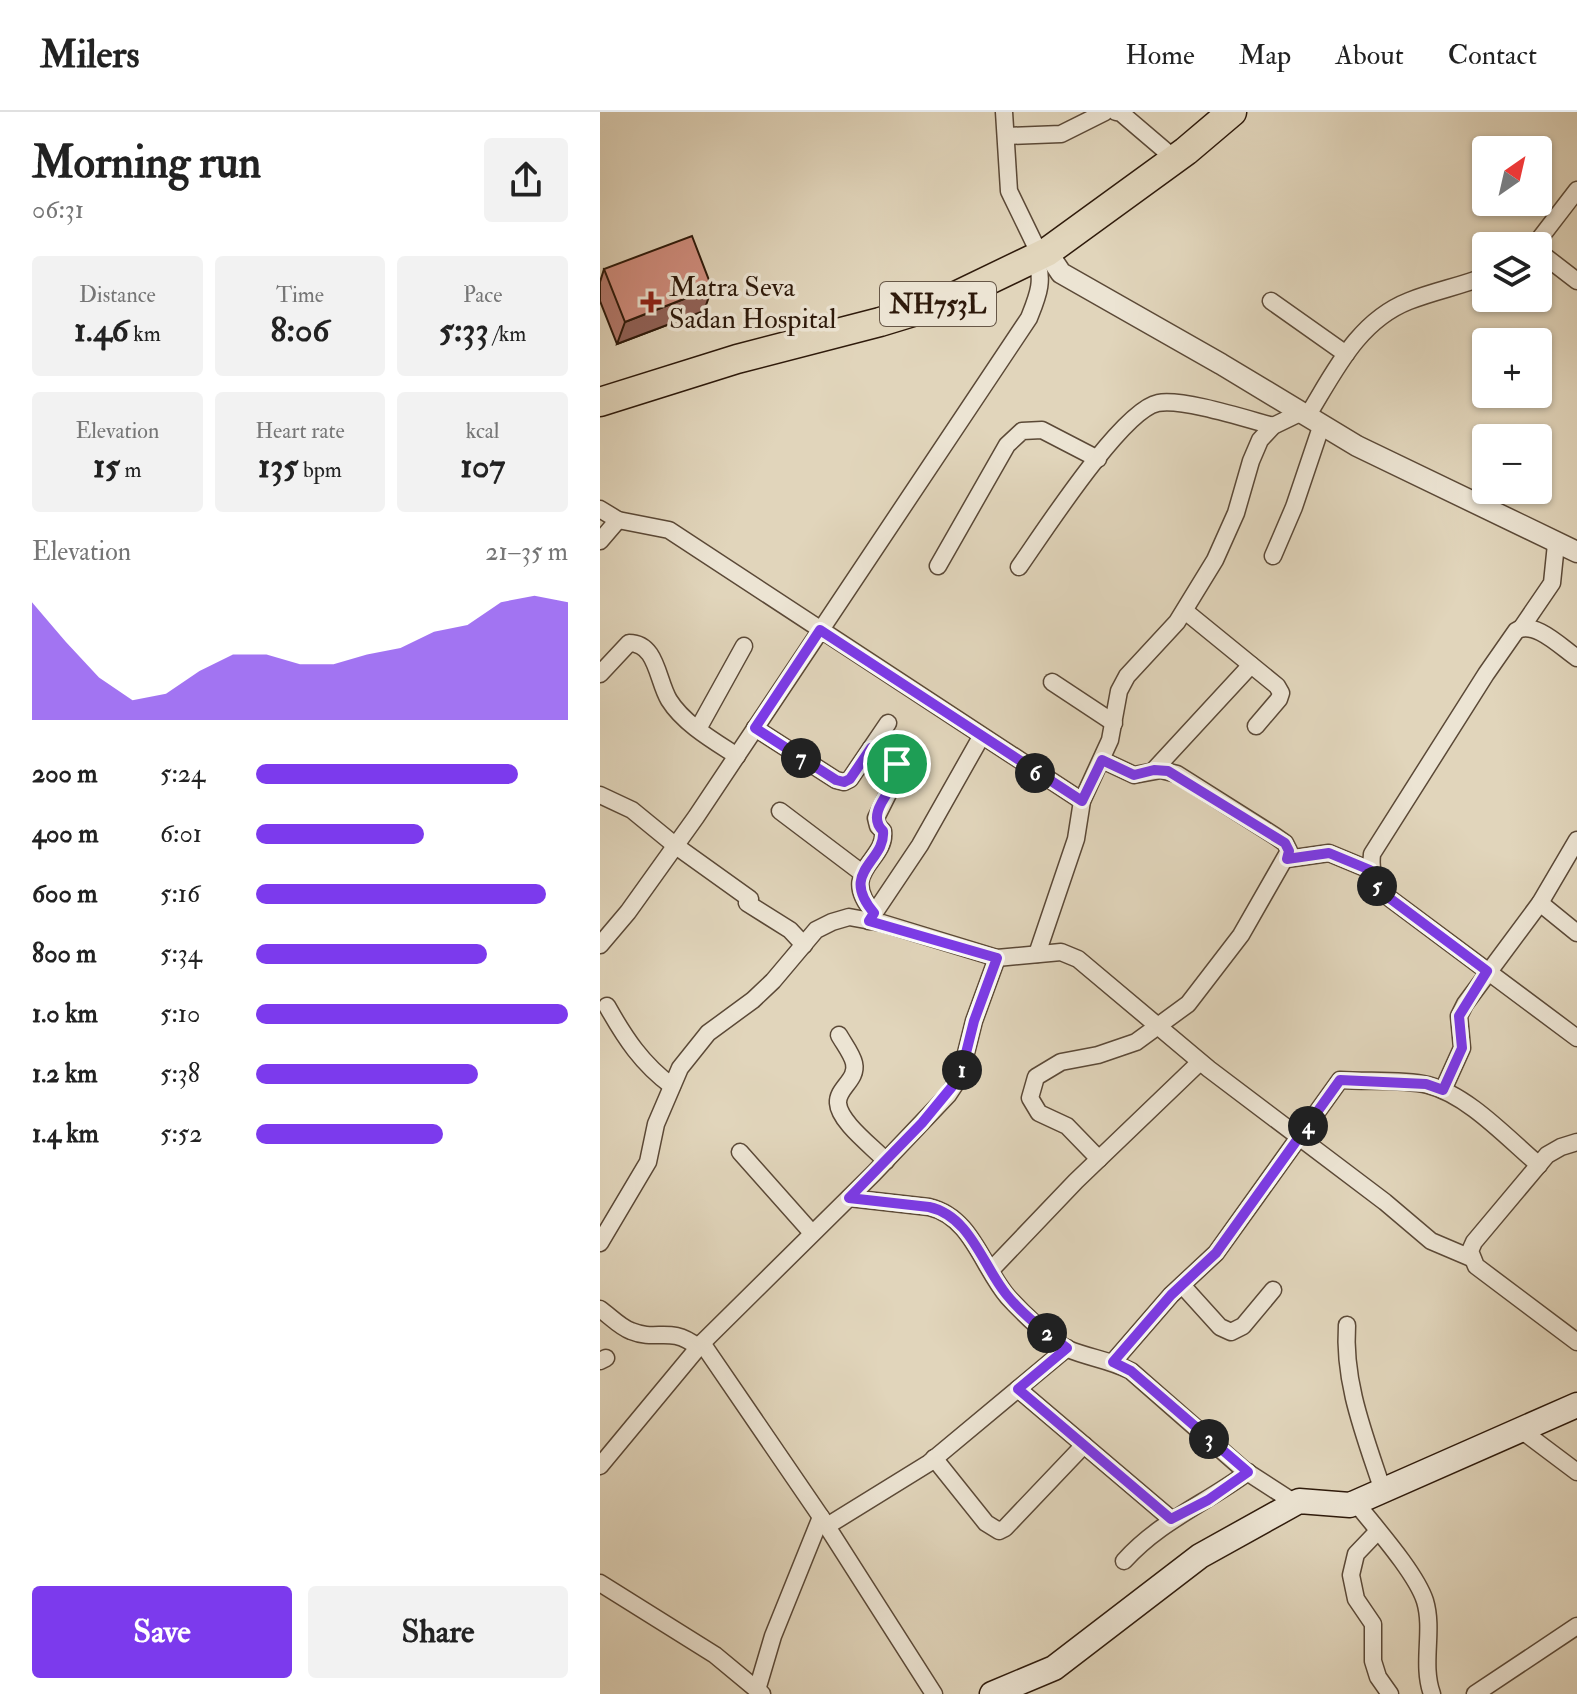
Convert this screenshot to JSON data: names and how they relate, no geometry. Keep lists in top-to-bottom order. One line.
{"streets":{"highway":["NH753L"]},"places":{"health":["Matra Seva Sadan Hospital"]},"north":"top right","page":{"header":"Milers","nav":["Home","Map","About","Contact"],"heading":["Morning run","06:31"],"map_buttons":["+","−"],"stats":[["Distance","1.46 km"],["Time","8:06"],["Pace","5:33 /km"],["Elevation","15 m"],["Heart rate","135 bpm"],["kcal","107"]],"chart":["Elevation","21–35 m"],"pins":["7","6","5","1","4","2","3"],"list":[{"name":"200 m","note":"5:24"},{"name":"400 m","note":"6:01"},{"name":"600 m","note":"5:16"},{"name":"800 m","note":"5:34"},{"name":"1.0 km","note":"5:10"},{"name":"1.2 km","note":"5:38"},{"name":"1.4 km","note":"5:52"}],"buttons":["Save","Share"]}}
